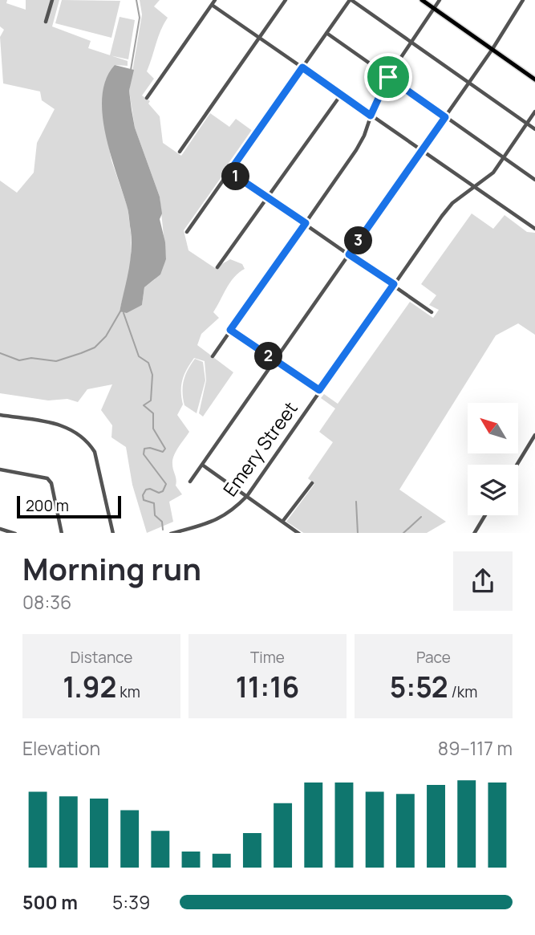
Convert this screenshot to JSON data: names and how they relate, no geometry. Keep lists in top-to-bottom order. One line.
{"streets":{"street":["Emery Street"]},"scale_bar":"200 m","north":"top left","page":{"pins":["1","3","2"],"scale":"200 m","heading":["Morning run","08:36"],"stats":[["Distance","1.92 km"],["Time","11:16"],["Pace","5:52 /km"]],"chart":["Elevation","89–117 m"],"list":[{"name":"500 m","note":"5:39"}]}}
